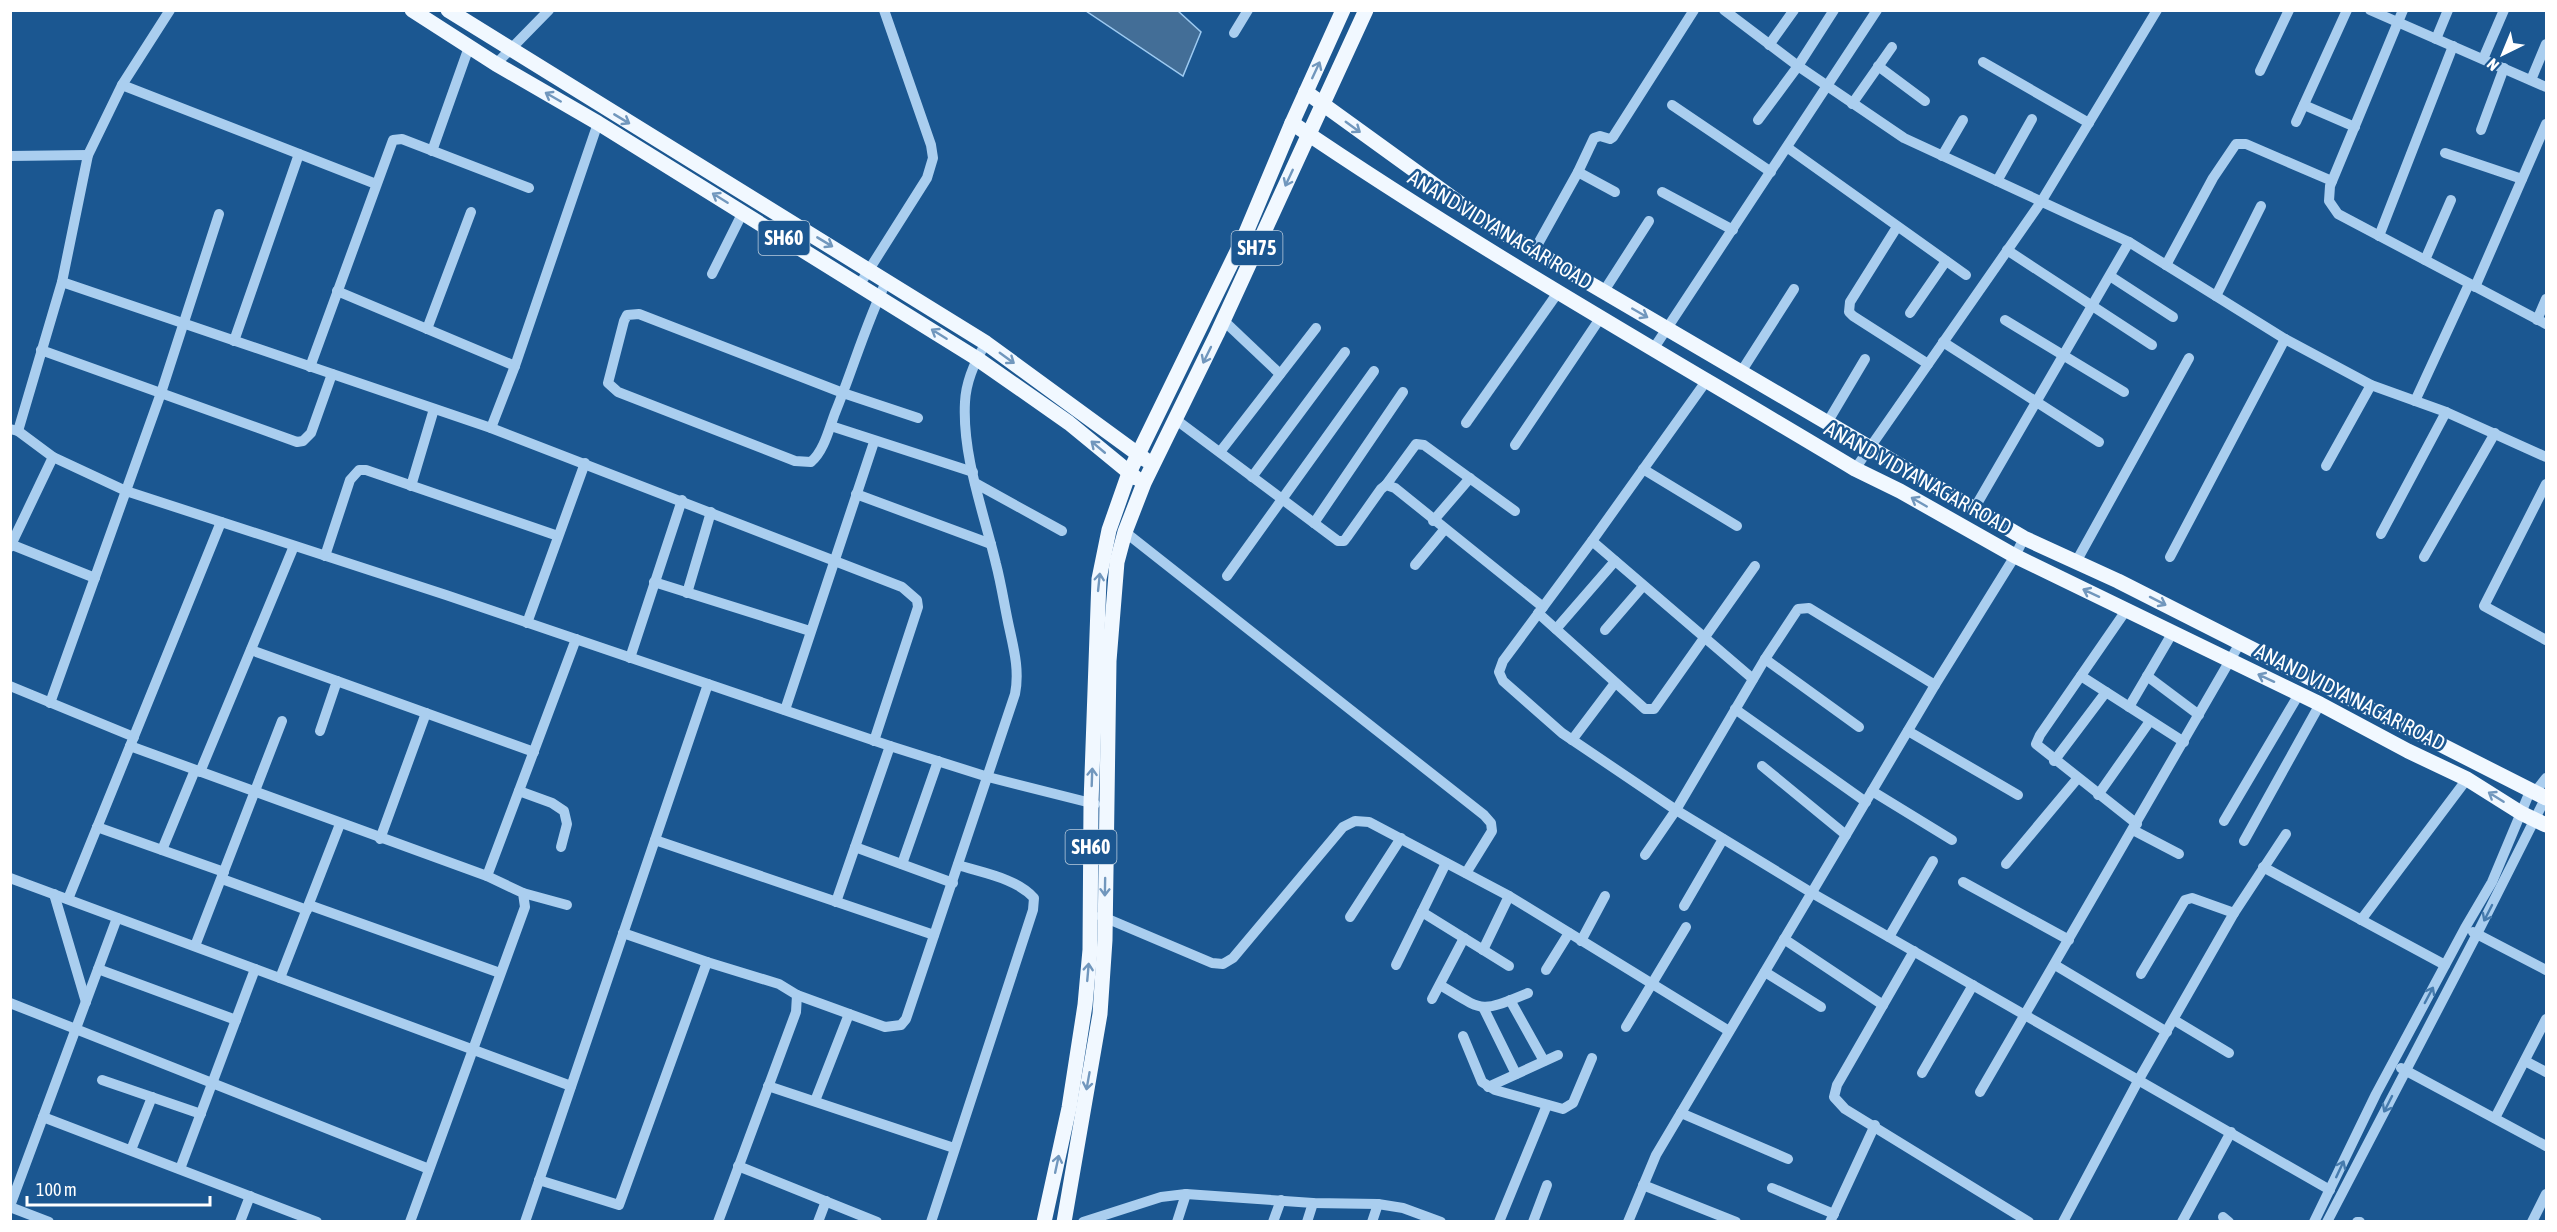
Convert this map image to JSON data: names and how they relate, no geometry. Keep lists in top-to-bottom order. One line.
{"streets":{"main road":["ANAND VIDYA NAGAR ROAD","SH60","SH75"]},"crossings":[["ANAND VIDYA NAGAR ROAD","SH75"],["SH60","SH75"]],"scale_bar":"100 m","north":"bottom left"}
